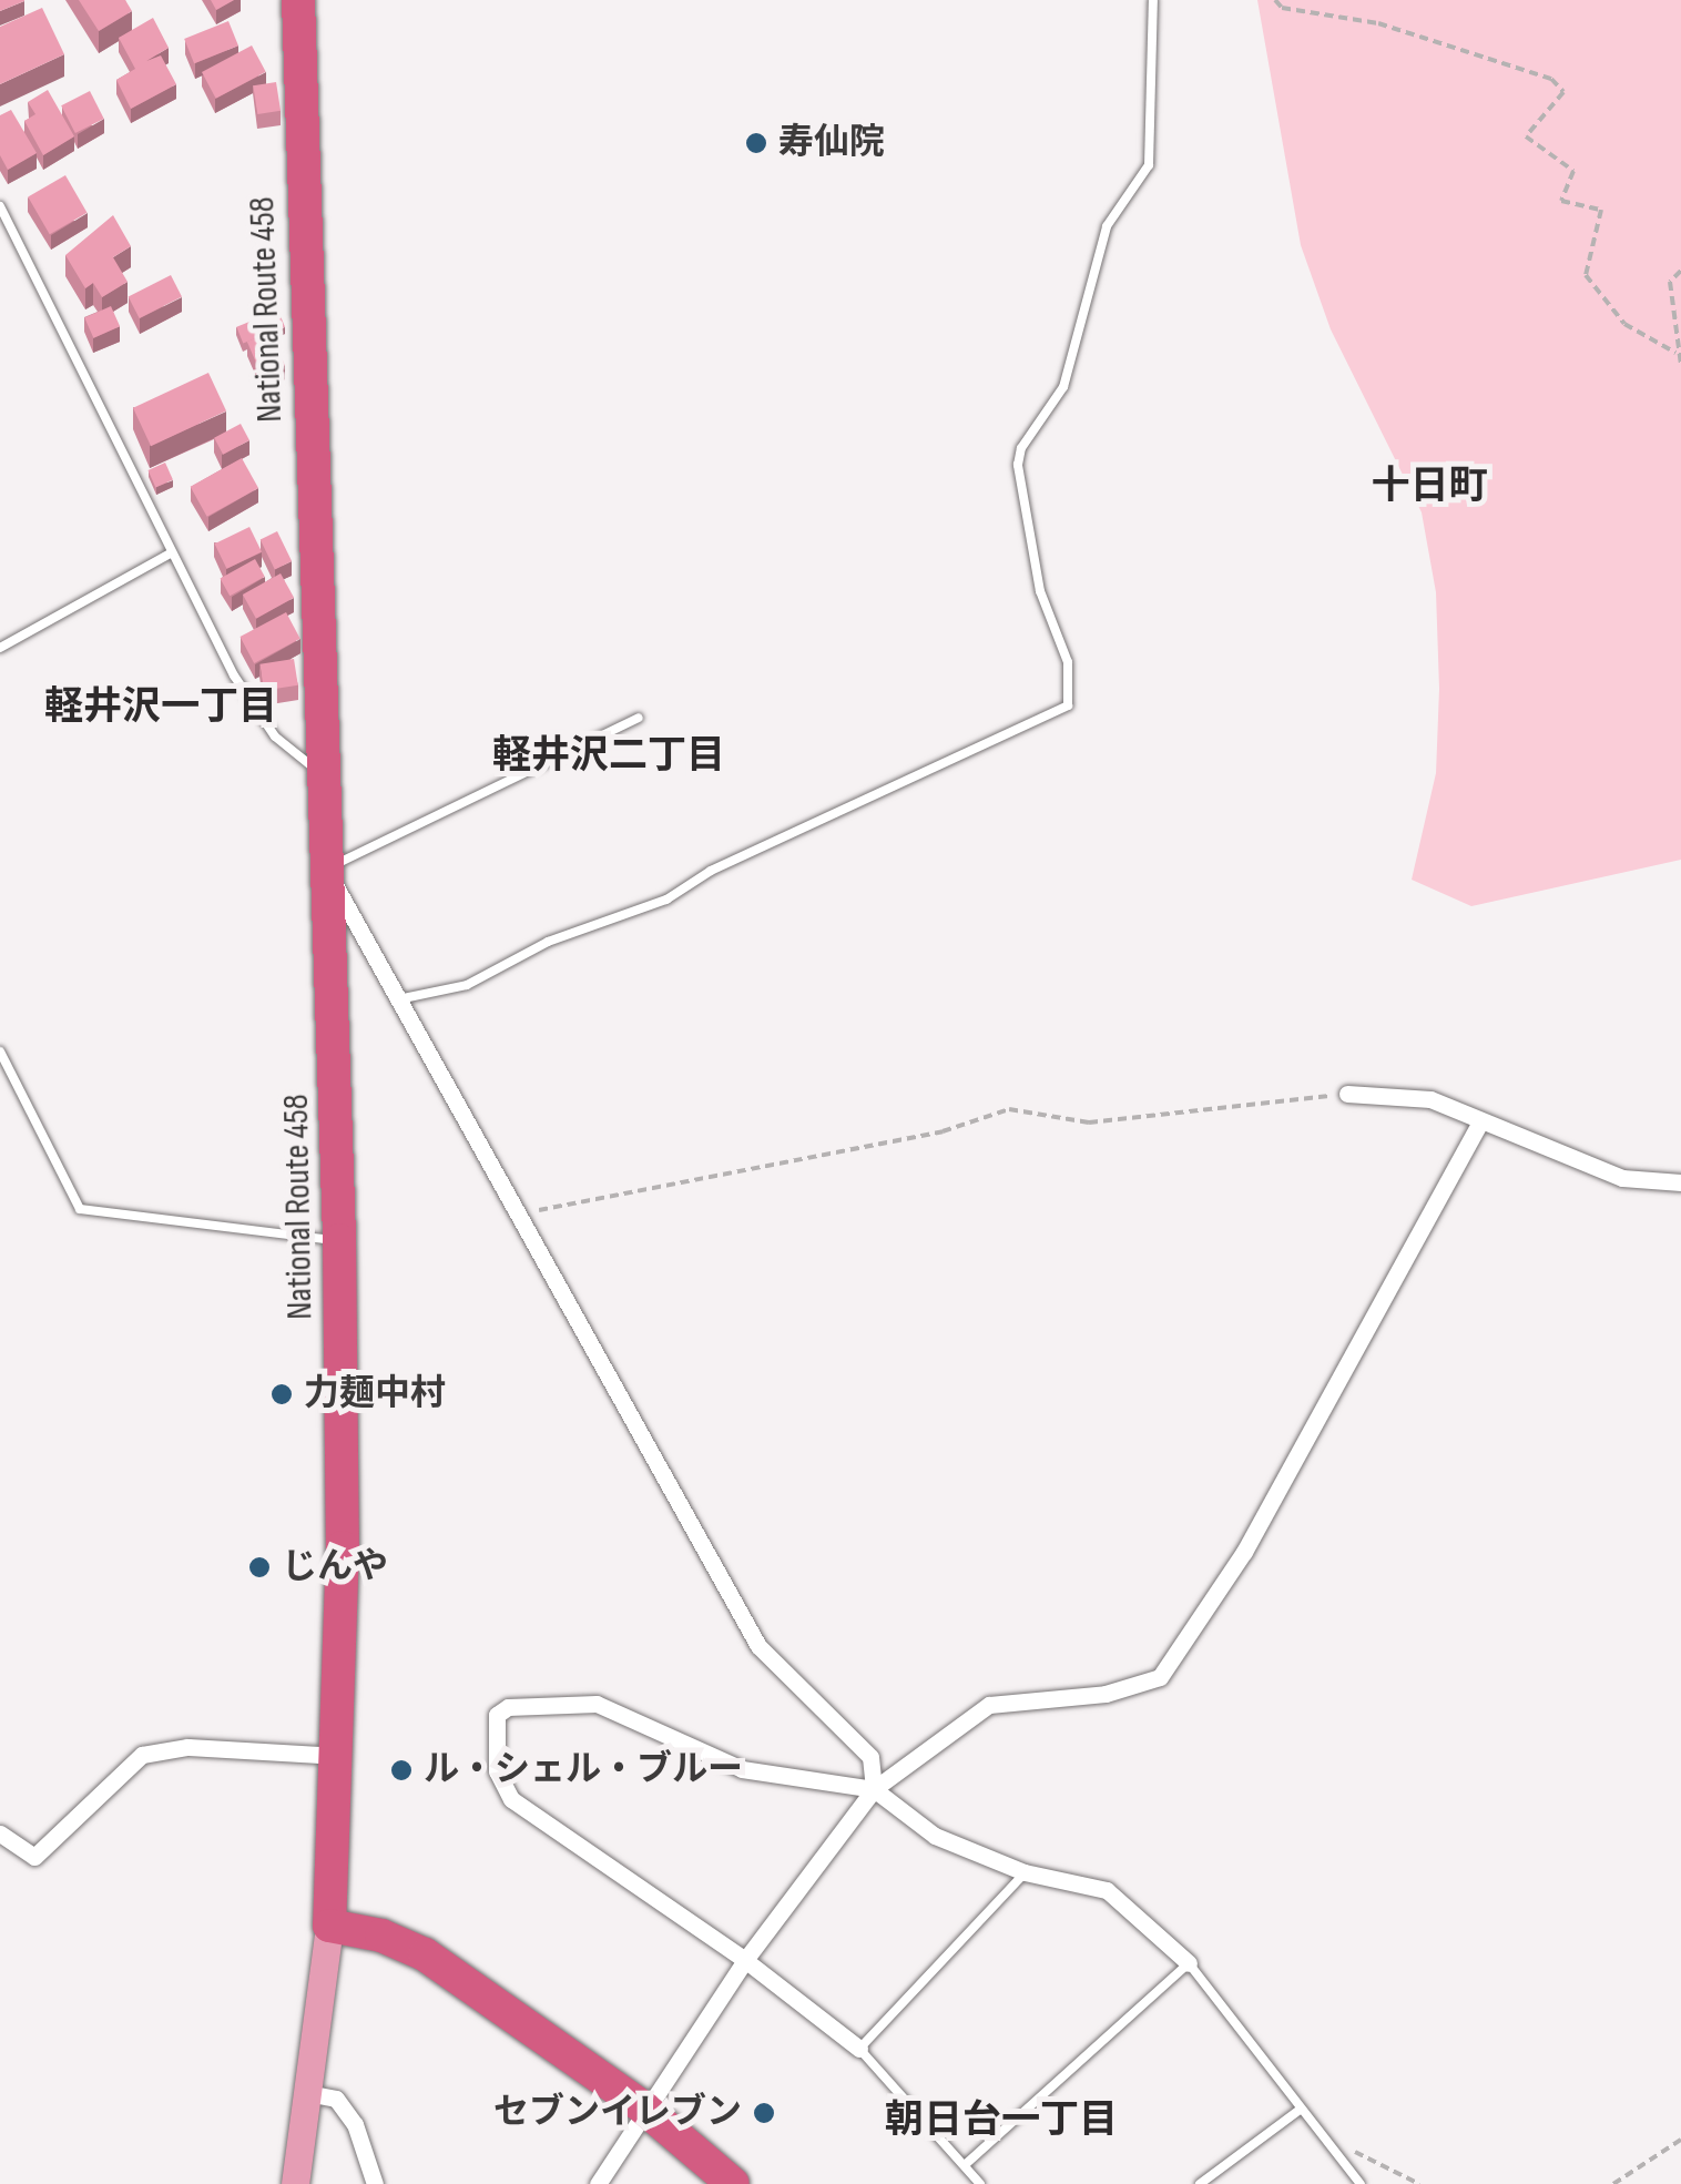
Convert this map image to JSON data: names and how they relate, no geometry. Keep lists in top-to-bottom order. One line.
{"streets":{"highway":["National Route 458"]},"districts":["十日町","軽井沢一丁目","軽井沢二丁目","朝日台一丁目"],"places":["寿仙院","力麺中村","じんや","ル・シェル・ブルー","セブンイレブン"]}
